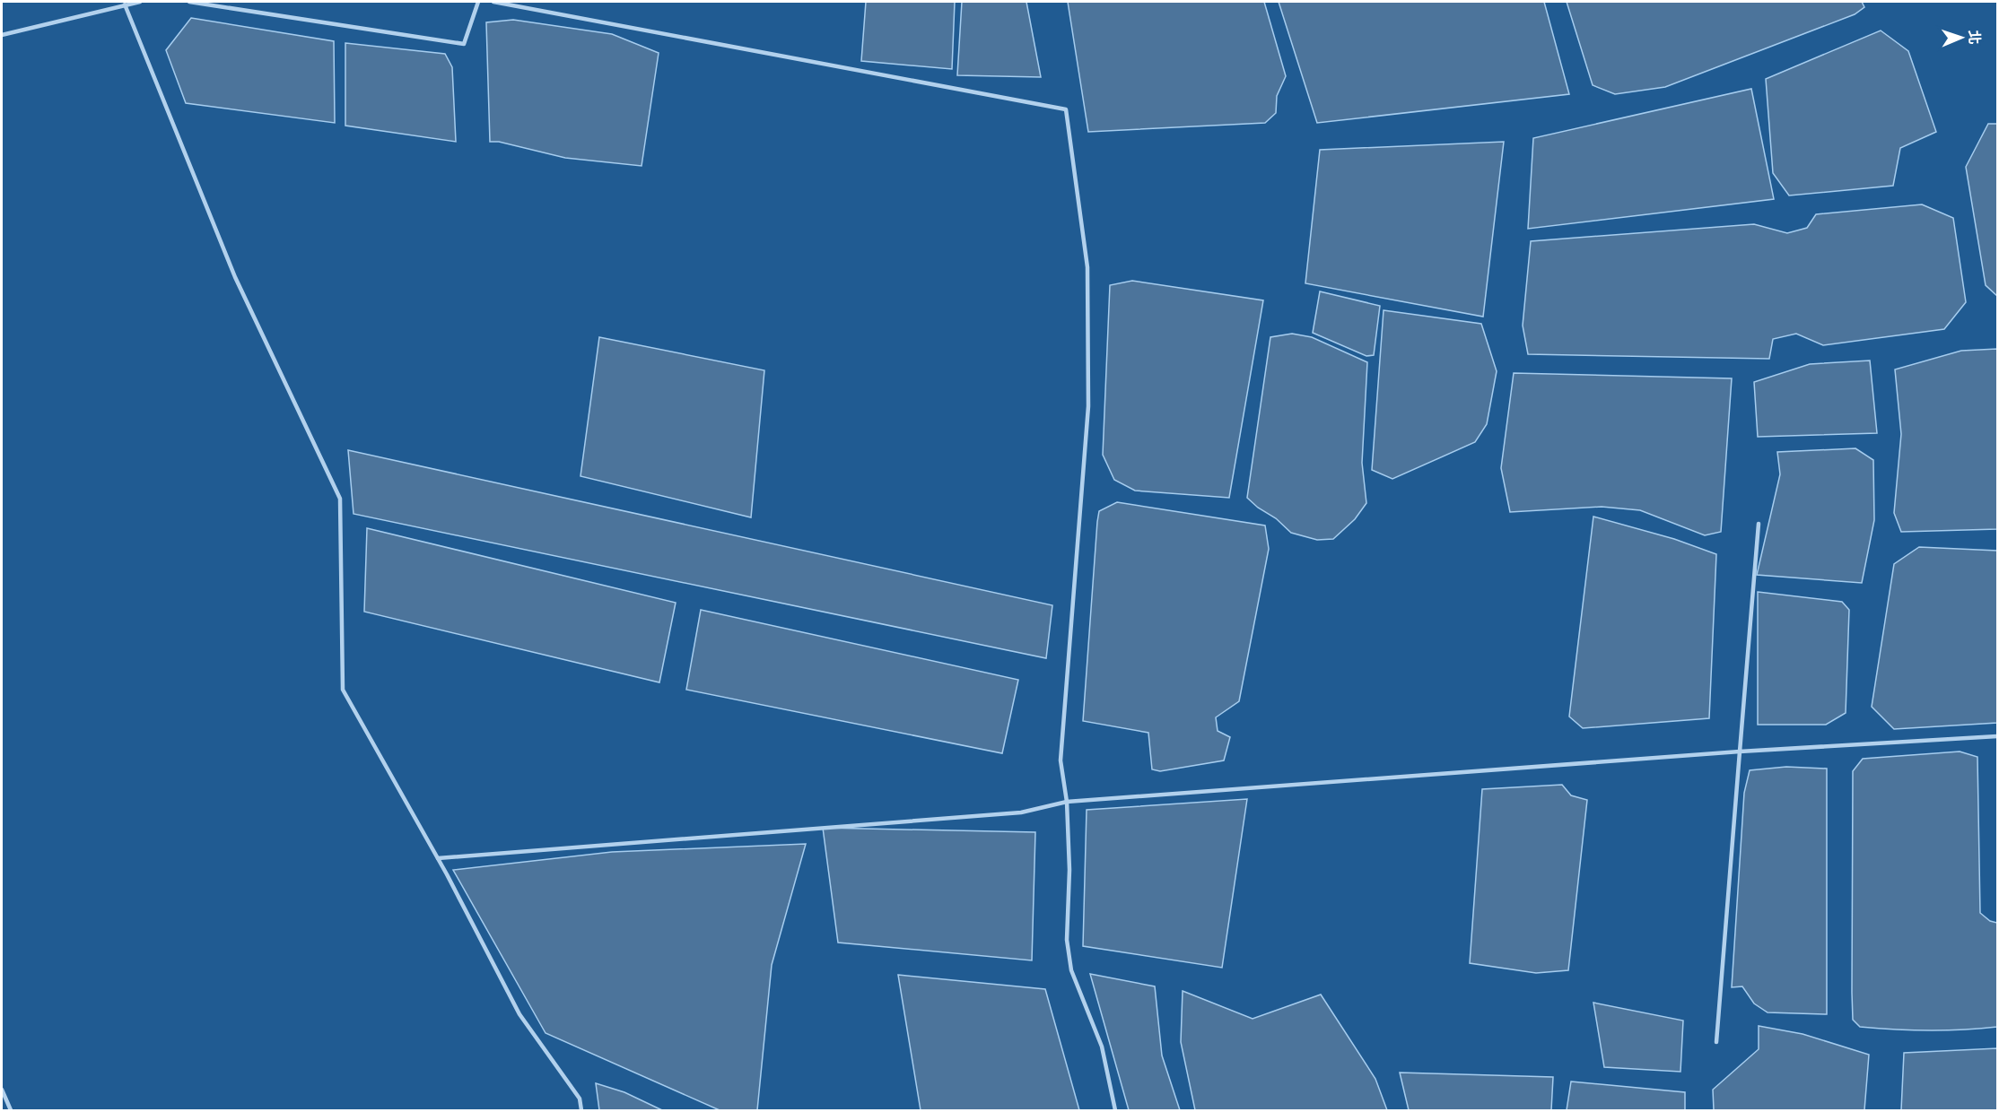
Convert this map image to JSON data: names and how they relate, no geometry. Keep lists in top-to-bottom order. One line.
{"north":"right"}
